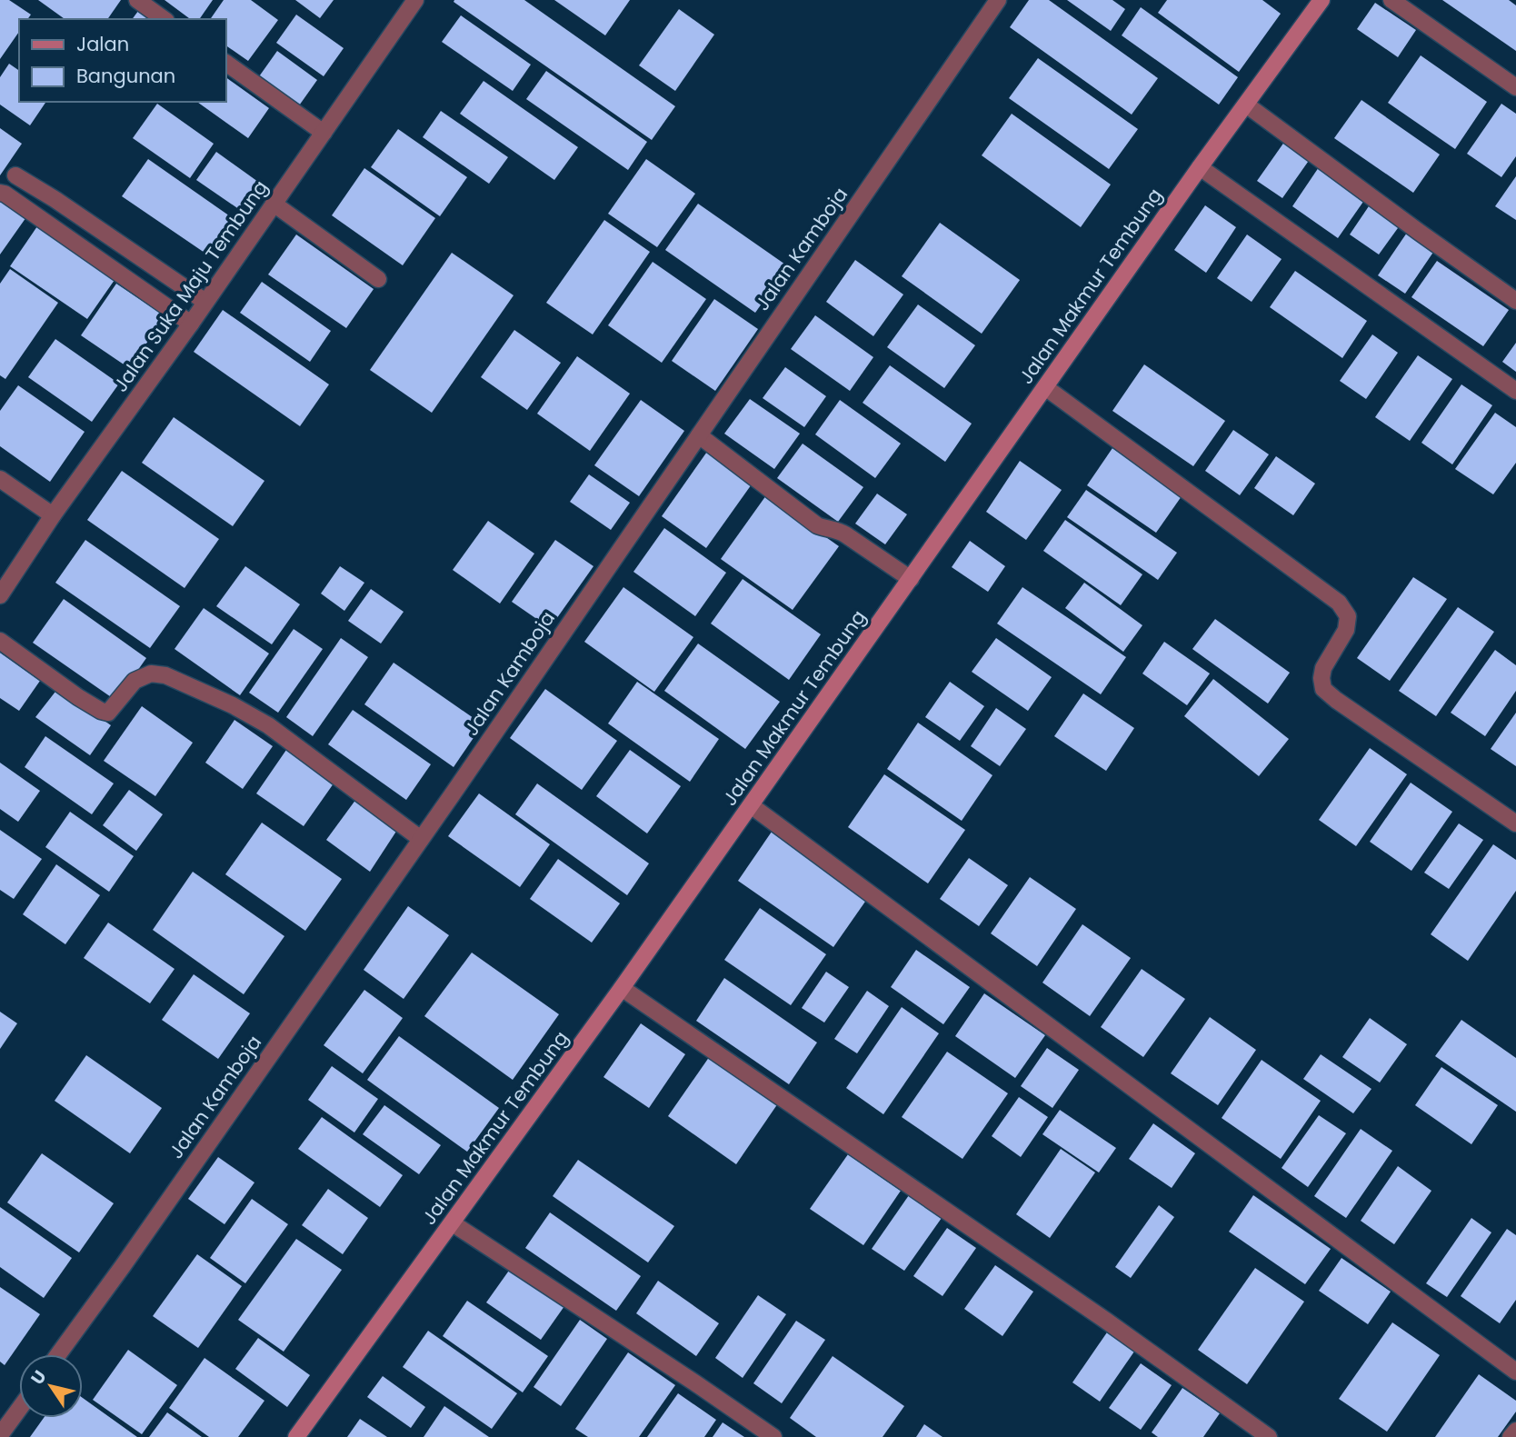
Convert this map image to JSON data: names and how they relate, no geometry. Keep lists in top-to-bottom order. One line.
{"streets":{"street":["Jalan Kamboja","Jalan Suka Maju Tembung","Jalan Makmur Tembung"]},"legend":["Jalan","Bangunan"],"north":"top left"}
